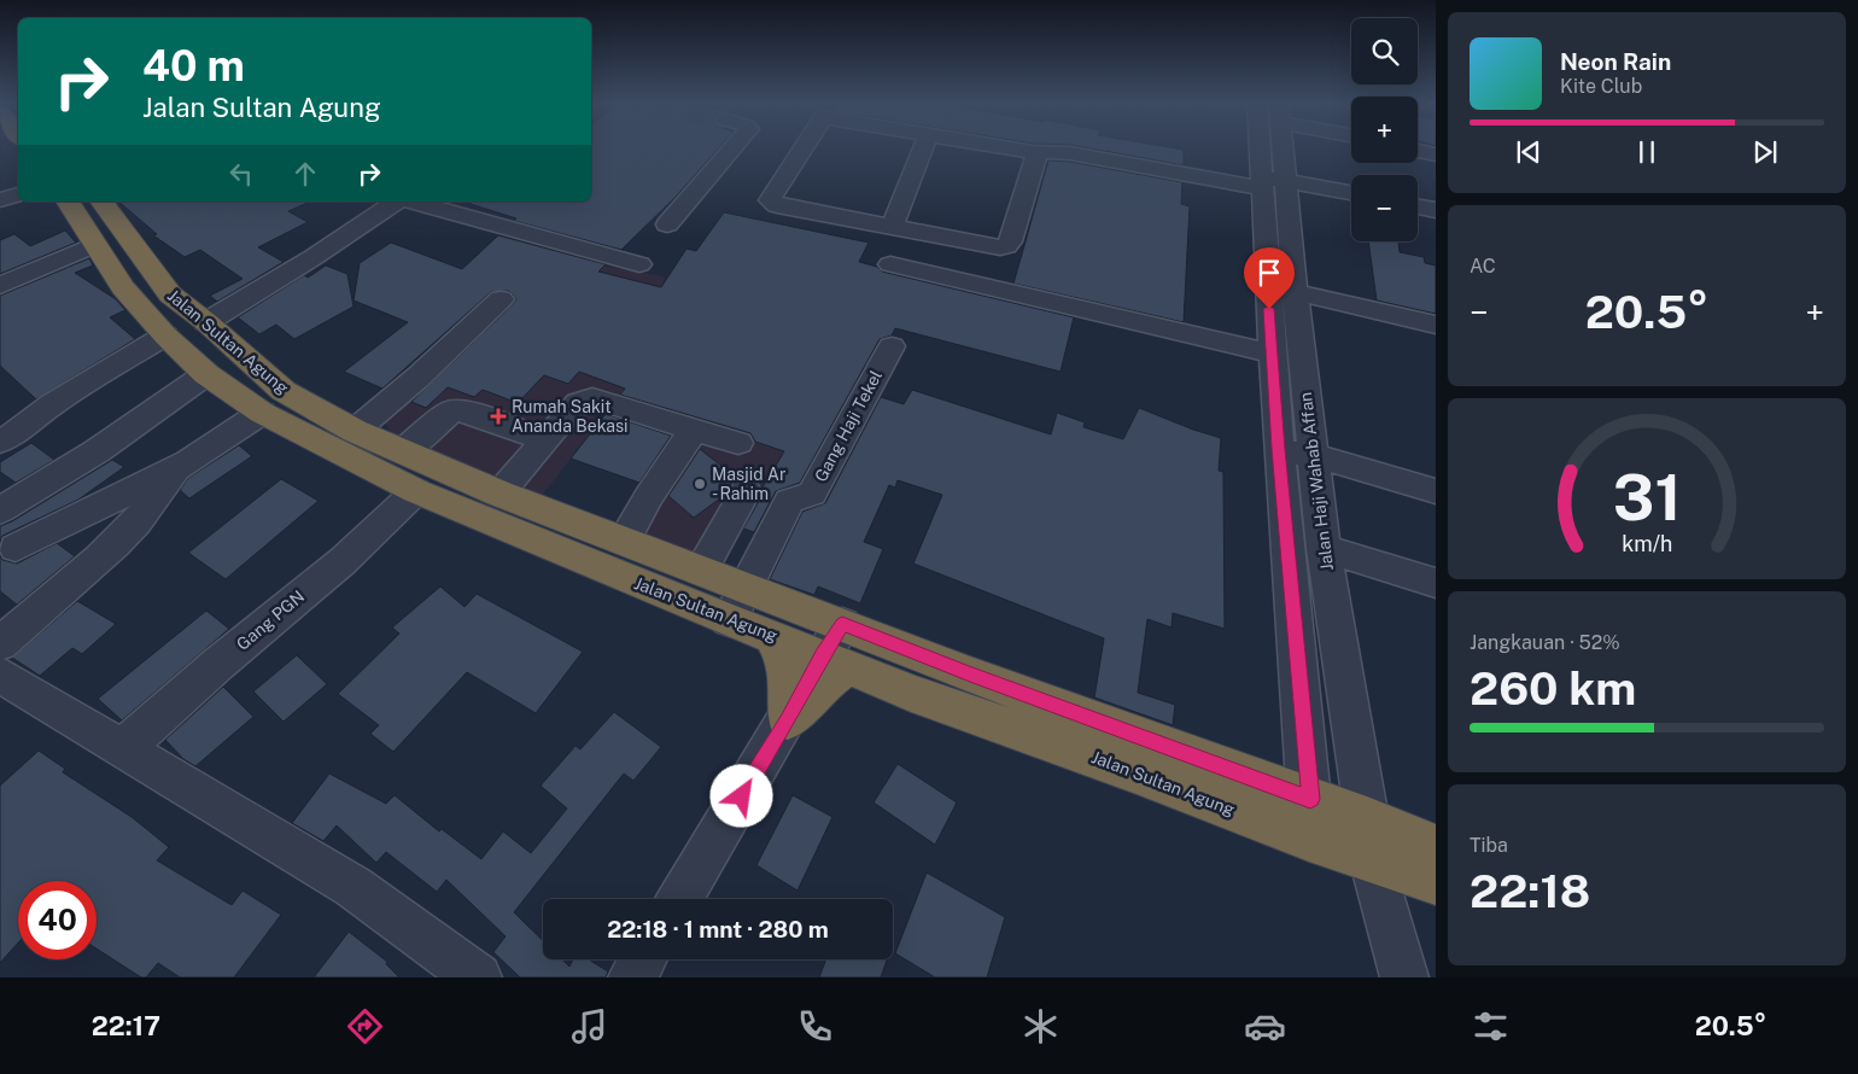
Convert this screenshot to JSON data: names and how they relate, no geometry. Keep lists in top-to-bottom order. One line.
{"streets":{"highway":["Jalan Sultan Agung"],"street":["Gang Haji Tekel","Jalan Haji Wahab Affan","Gang PGN"]},"crossings":[["Jalan Sultan Agung","Gang Haji Tekel"],["Jalan Sultan Agung","Jalan Haji Wahab Affan"],["Jalan Sultan Agung","Gang PGN"]],"places":{"health":["Rumah Sakit Ananda Bekasi"],"other":["Masjid Ar - Rahim"]},"page":{"map_buttons":["+","−"],"turn":["40 m","Jalan Sultan Agung"],"song":["Neon Rain","Kite Club"],"tile":["AC",["Jangkauan · 52%","260 km"],["Tiba","22:18"]],"heat":["−","20.5°","+"],"limit":"40","trip":"22:18 · 1 mnt · 280 m","tabs":["22:17","20.5°"],"gauge":["31","km/h"]}}
